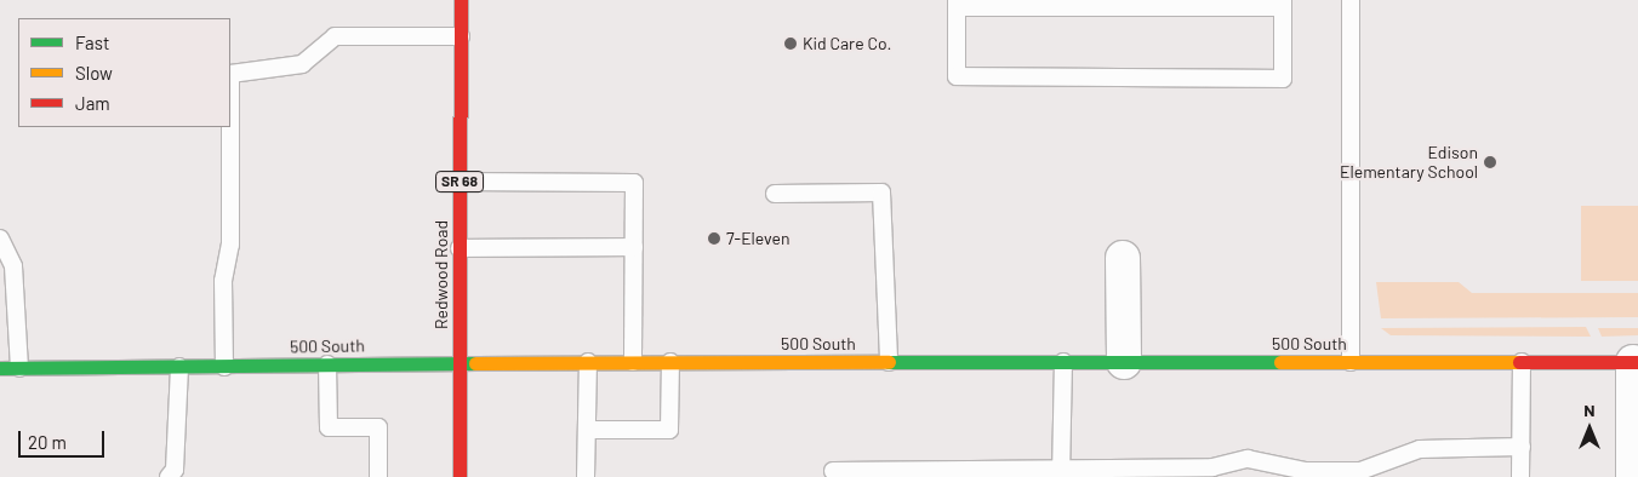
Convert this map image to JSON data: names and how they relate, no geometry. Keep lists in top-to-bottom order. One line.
{"streets":{"street":["SR 68","Redwood Road","500 South"]},"crossings":[["Redwood Road","500 South"]],"places":["Kid Care Co.","Edison Elementary School","7-Eleven"],"legend":["Fast","Slow","Jam"],"scale_bar":"20 m","north":"top"}
